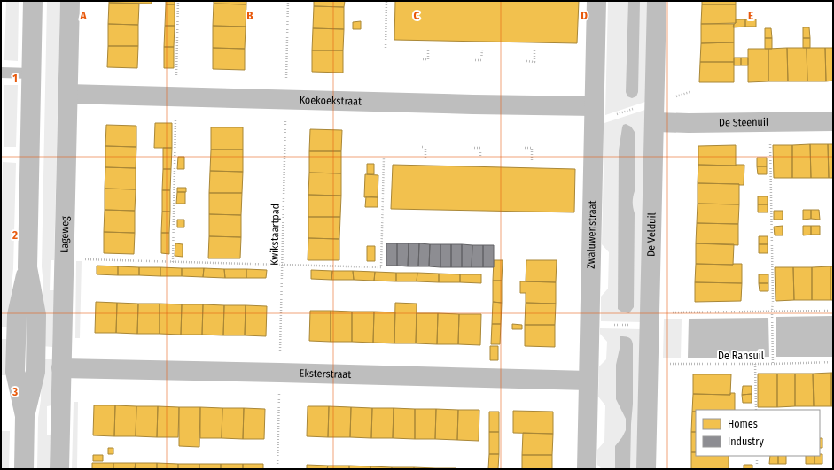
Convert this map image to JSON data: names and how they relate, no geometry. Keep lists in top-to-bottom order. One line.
{"streets":{"street":["Koekoekstraat","De Steenuil","Lageweg","Zwaluwenstraat","De Velduil","Eksterstraat"],"path":["Kwikstaartpad","De Ransuil"]},"crossings":[["Koekoekstraat","Kwikstaartpad"],["Koekoekstraat","Lageweg"],["Koekoekstraat","Zwaluwenstraat"],["De Steenuil","De Velduil"],["Kwikstaartpad","Eksterstraat"],["Lageweg","Eksterstraat"],["Zwaluwenstraat","Eksterstraat"],["De Velduil","De Ransuil"]],"legend":["Homes","Industry"],"grid":{"columns":["A","B","C","D","E"],"rows":["1","2","3"]}}
